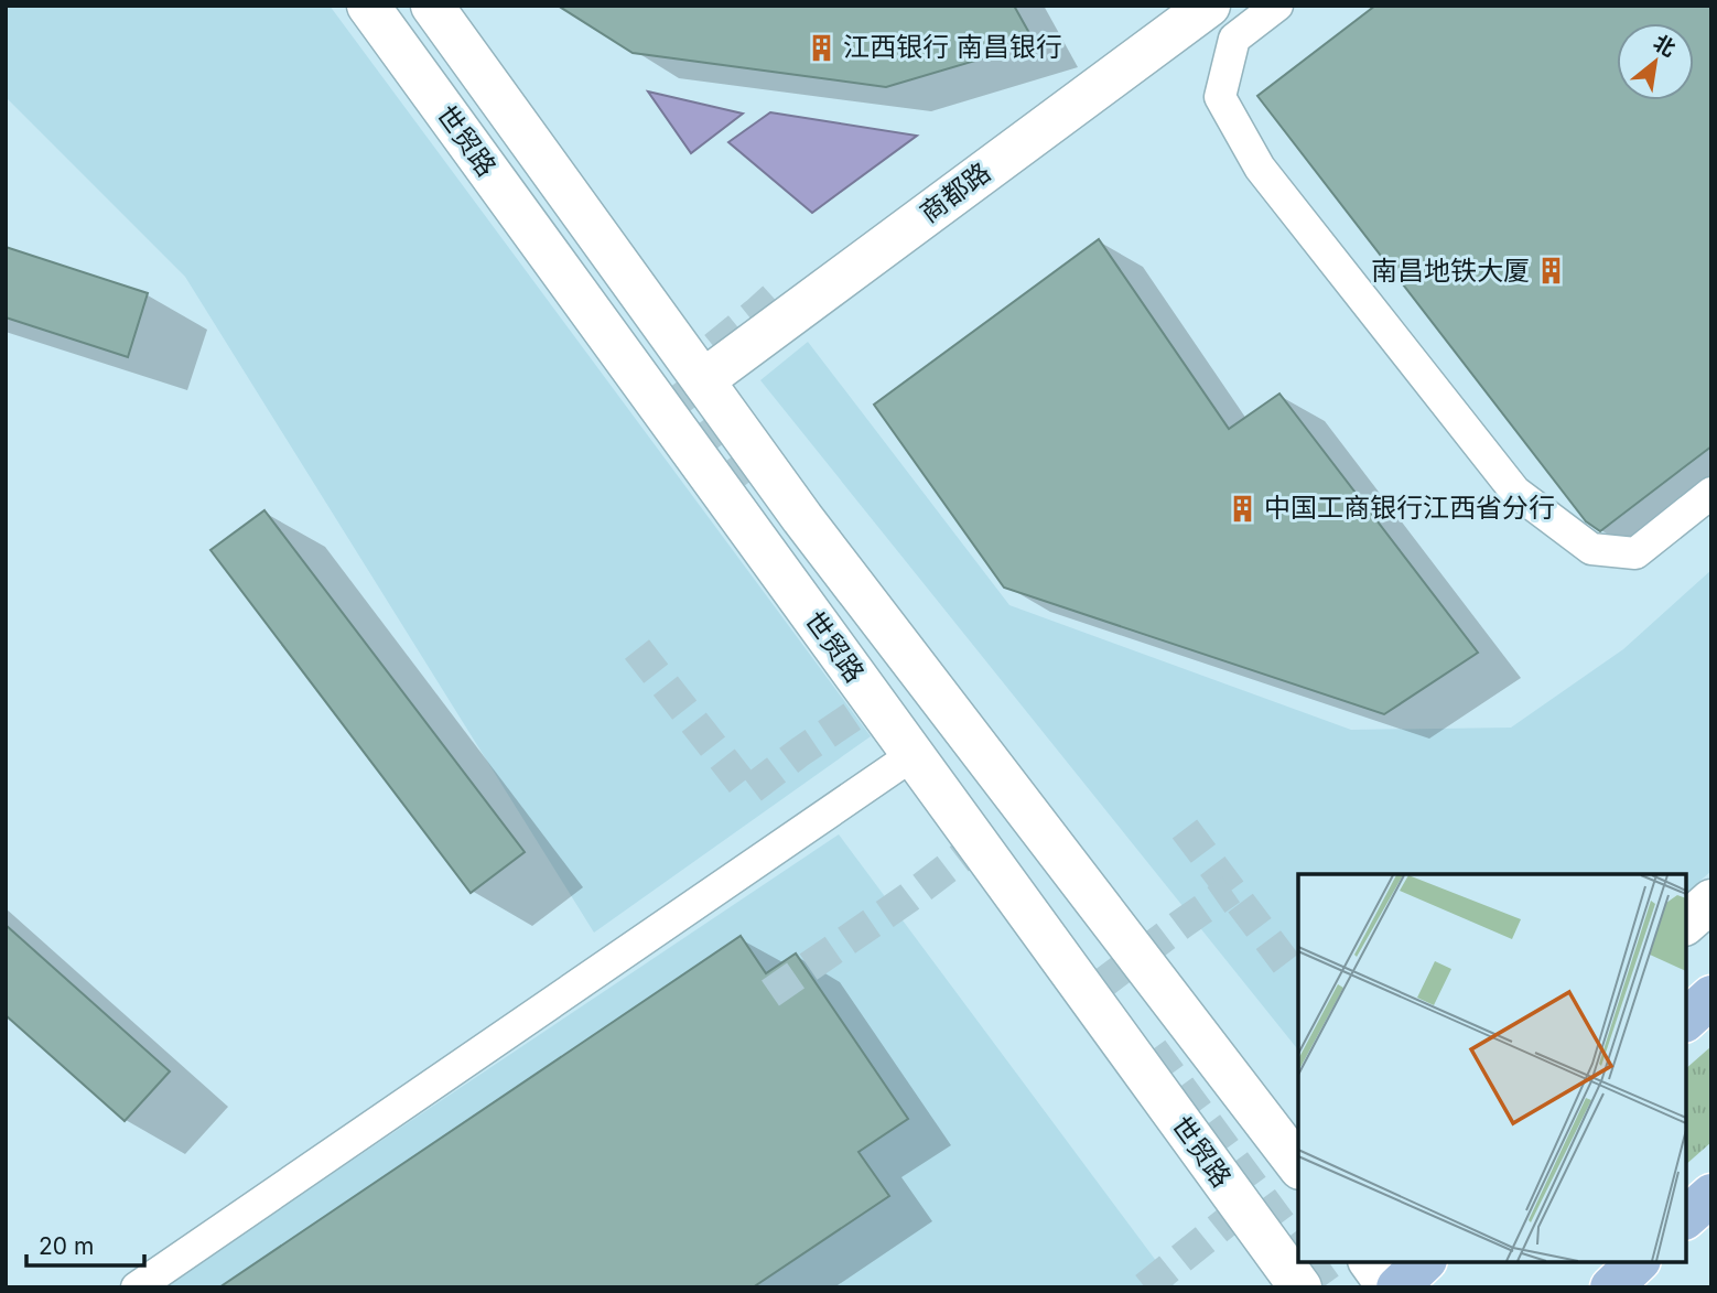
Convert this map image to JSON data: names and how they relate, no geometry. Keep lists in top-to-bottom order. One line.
{"streets":{"main road":["世贸路","商都路"]},"crossings":[["世贸路","商都路"]],"places":{"building":["江西银行 南昌银行","南昌地铁大厦","中国工商银行江西省分行"]},"scale_bar":"20 m","north":"top right"}
